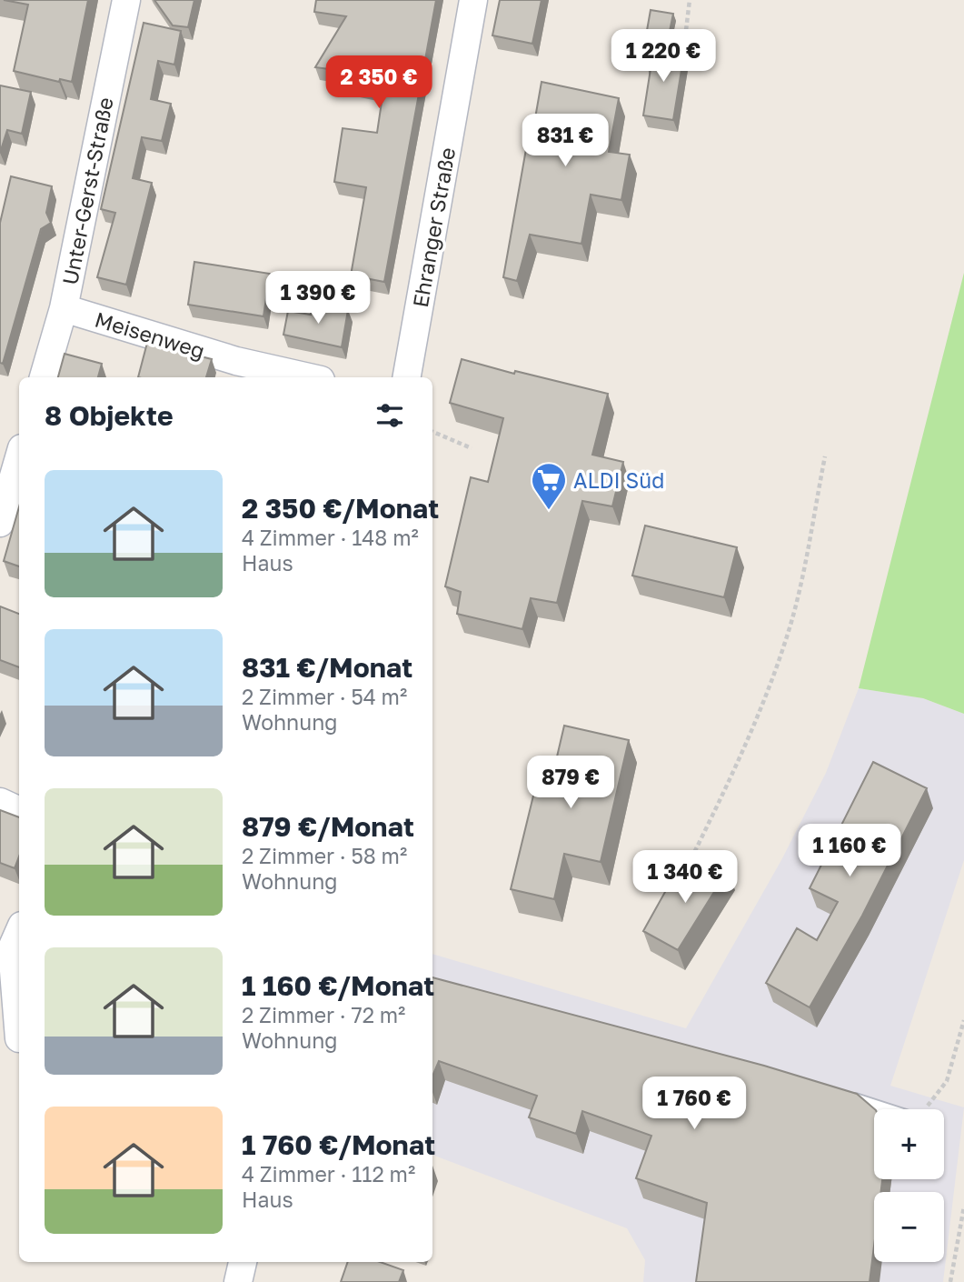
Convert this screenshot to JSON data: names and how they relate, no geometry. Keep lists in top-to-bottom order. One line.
{"streets":{"street":["Unter-Gerst-Straße","Ehranger Straße","Meisenweg"]},"crossings":[["Unter-Gerst-Straße","Meisenweg"]],"places":{"supermarket":["ALDI Süd"]},"page":{"price":["1 220 €","2 350 €","831 €","1 390 €","879 €","1 160 €","1 340 €","1 760 €"],"heading":"8 Objekte","list":[{"name":"2 350 €/Monat","note":"4 Zimmer · 148 m² · Haus"},{"name":"831 €/Monat","note":"2 Zimmer · 54 m² · Wohnung"},{"name":"879 €/Monat","note":"2 Zimmer · 58 m² · Wohnung"},{"name":"1 160 €/Monat","note":"2 Zimmer · 72 m² · Wohnung"},{"name":"1 760 €/Monat","note":"4 Zimmer · 112 m² · Haus"}],"map_buttons":["+","−"]}}
